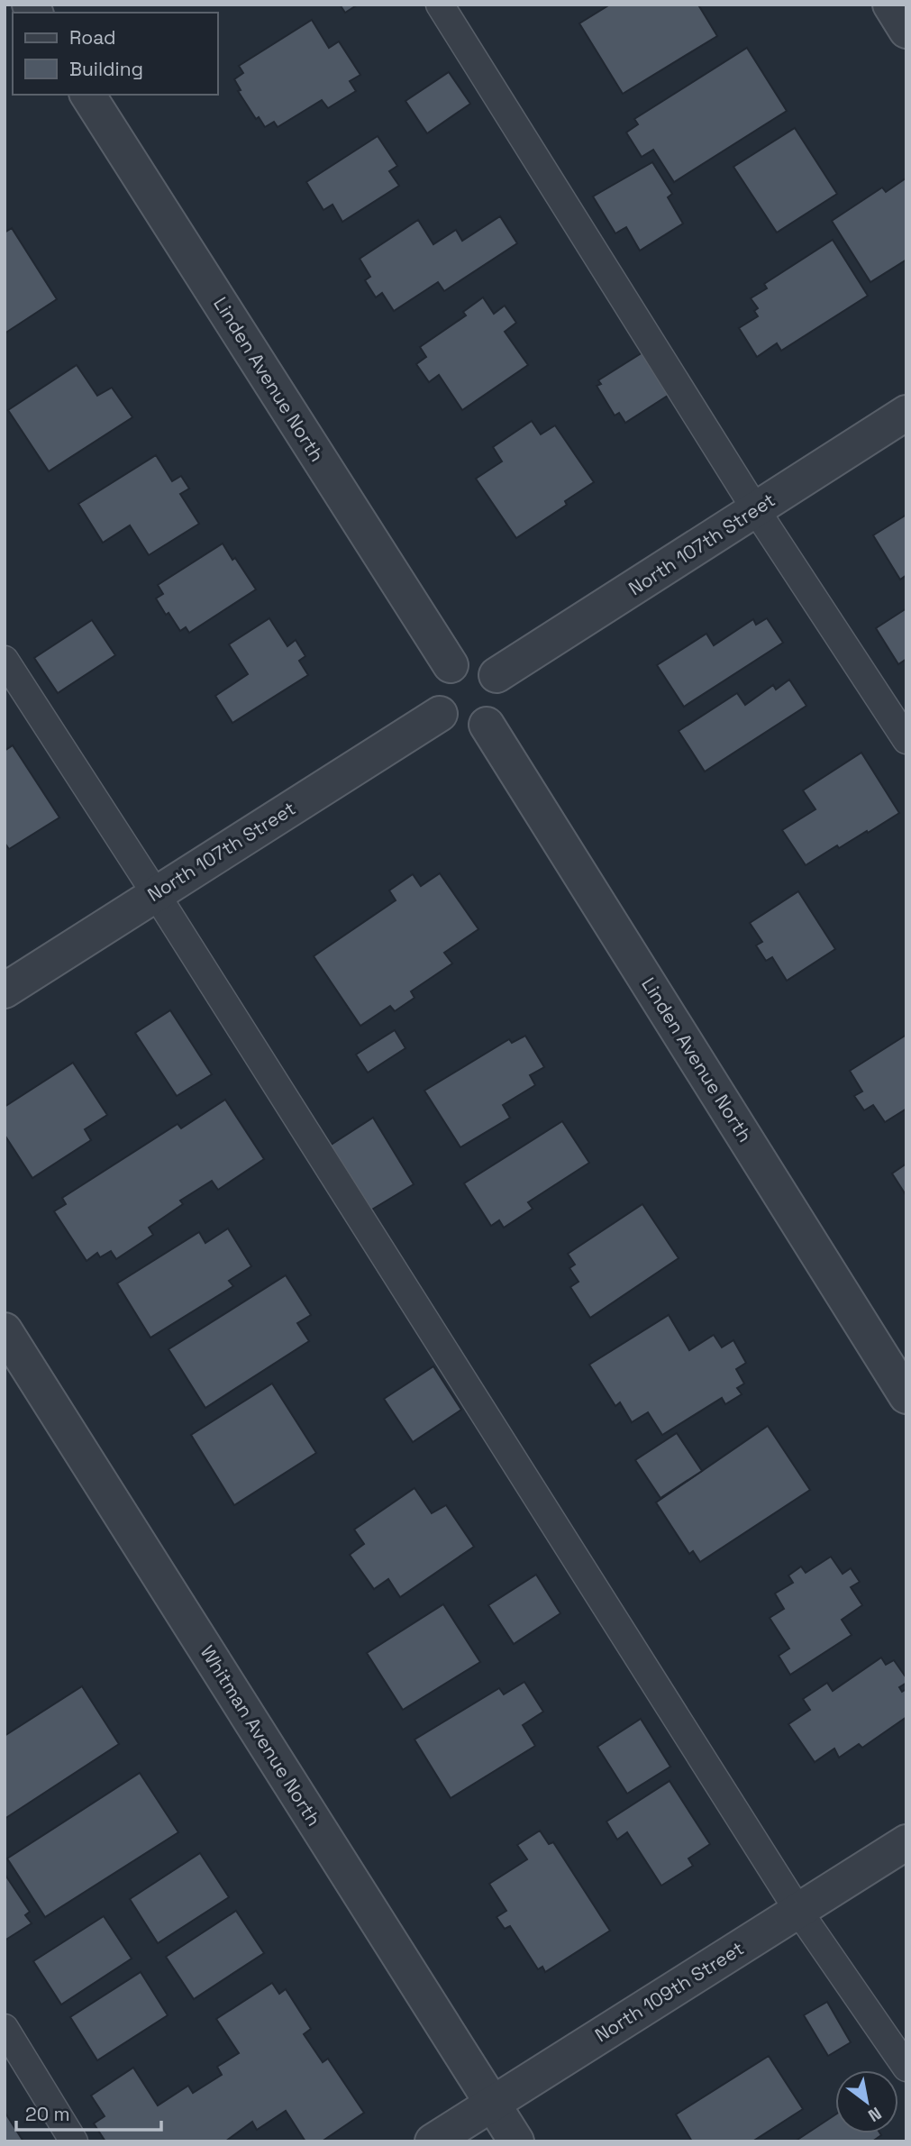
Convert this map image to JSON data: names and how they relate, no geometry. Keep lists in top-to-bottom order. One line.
{"streets":{"street":["Linden Avenue North","North 107th Street","Whitman Avenue North","North 109th Street"]},"crossings":[["Linden Avenue North","North 107th Street"],["Whitman Avenue North","North 109th Street"]],"legend":["Road","Building"],"scale_bar":"20 m","north":"bottom right"}
